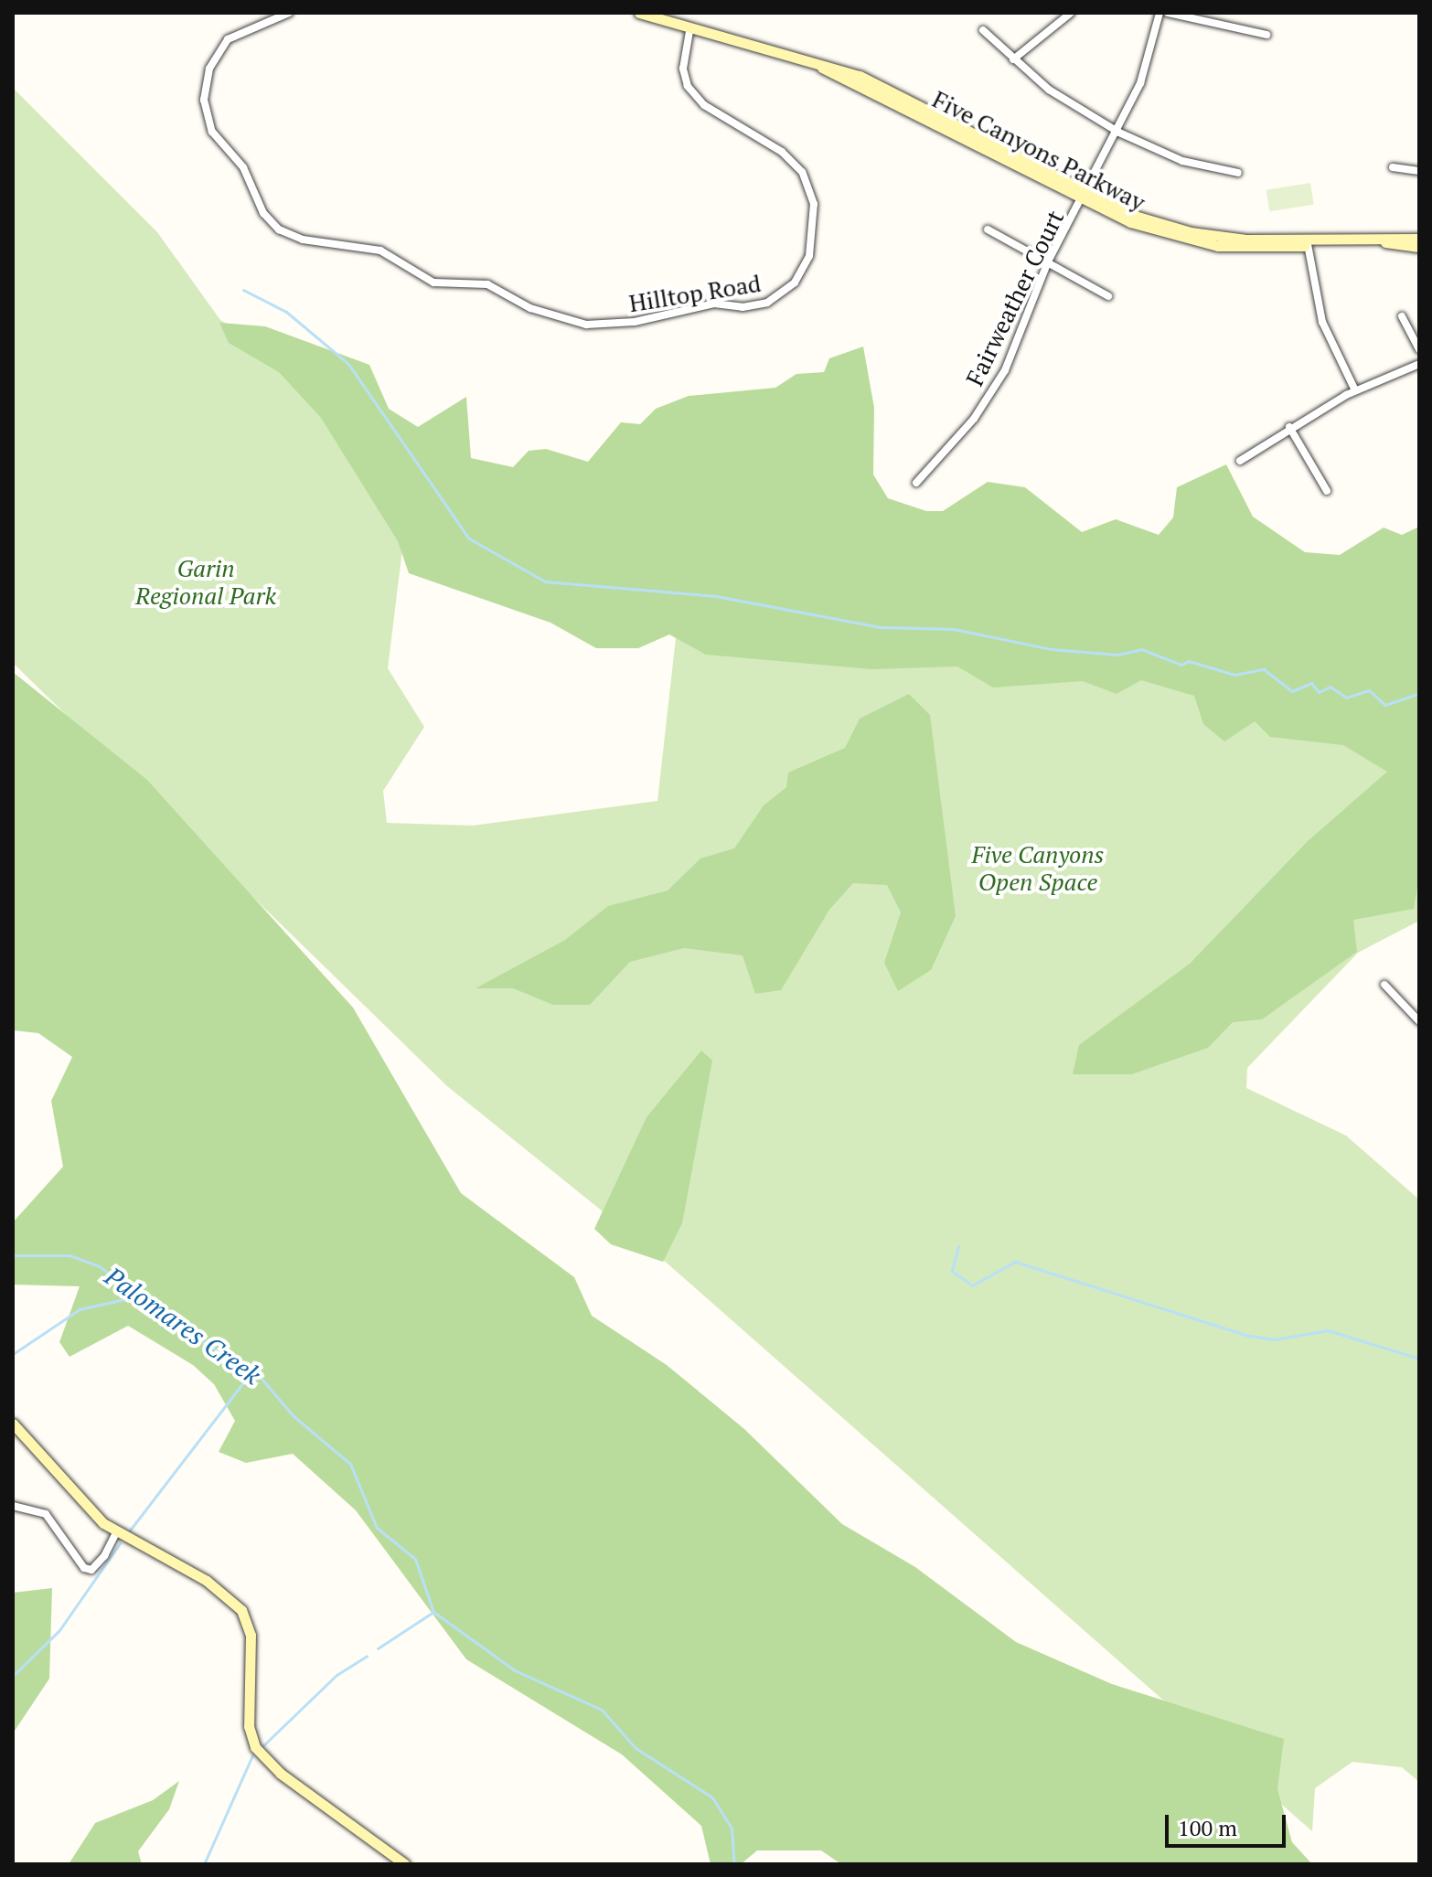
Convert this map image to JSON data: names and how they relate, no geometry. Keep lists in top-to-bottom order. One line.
{"streets":{"main road":["Five Canyons Parkway"],"street":["Hilltop Road","Fairweather Court"]},"crossings":[["Five Canyons Parkway","Hilltop Road"],["Five Canyons Parkway","Fairweather Court"]],"water":["Palomares Creek"],"parks":["Garin Regional Park","Five Canyons Open Space"],"scale_bar":"100 m"}
